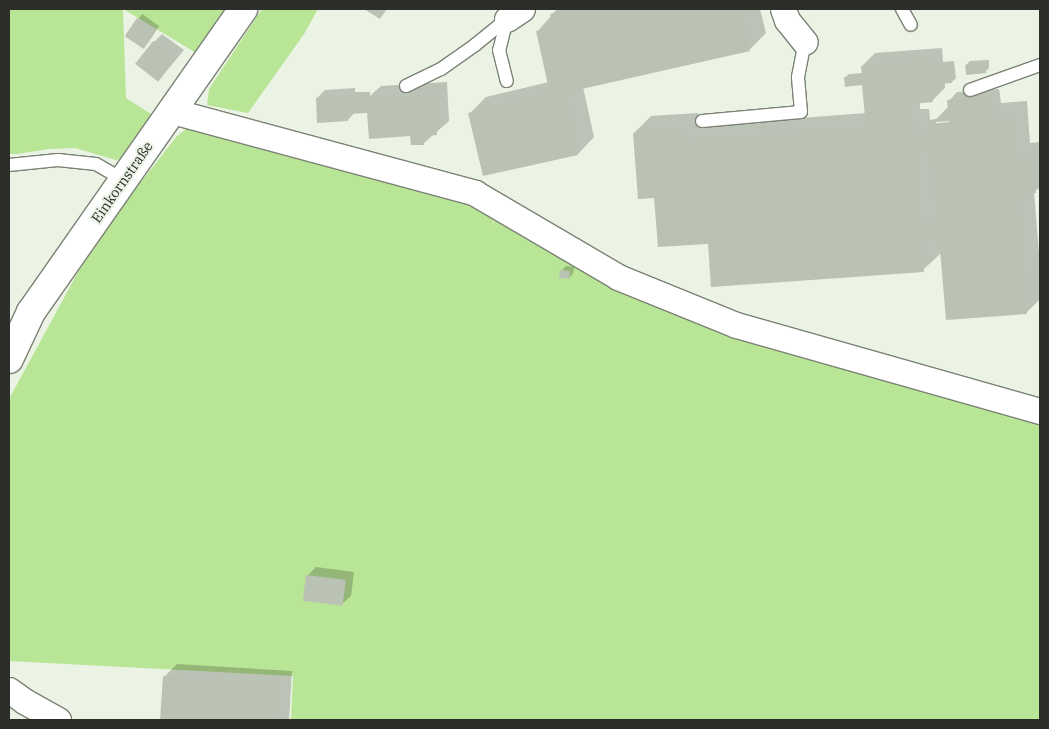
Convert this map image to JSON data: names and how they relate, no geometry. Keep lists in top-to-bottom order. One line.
{"streets":{"street":["Einkornstraße"]}}
